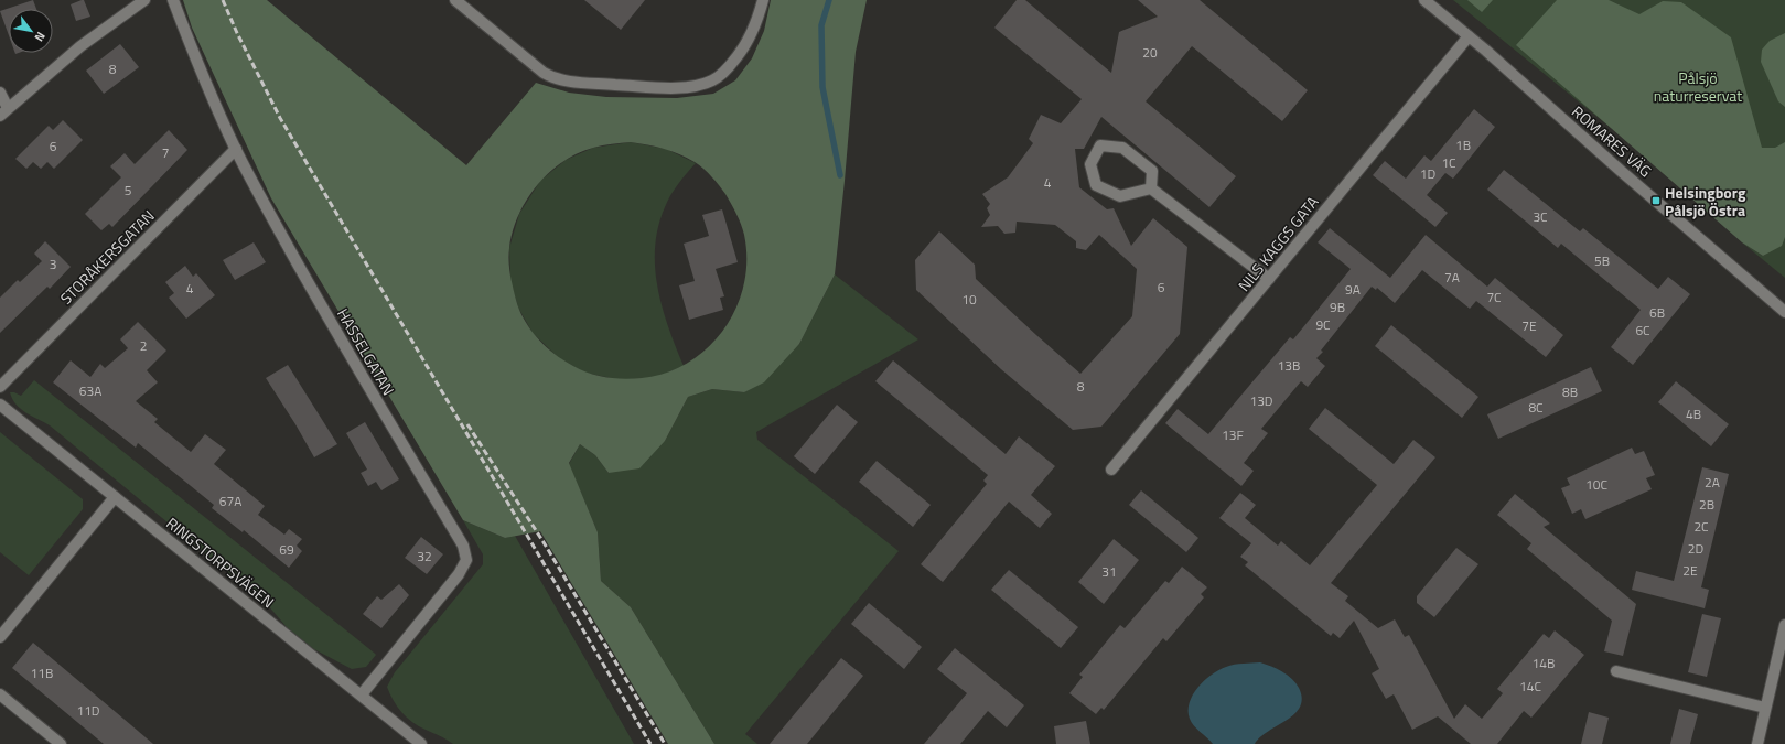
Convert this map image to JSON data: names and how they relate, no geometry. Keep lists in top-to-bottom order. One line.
{"streets":{"street":["ROMARES VÄG","NILS KAGGS GATA","STORÅKERSGATAN","HASSELGATAN","RINGSTORPSVÄGEN"]},"crossings":[["ROMARES VÄG","NILS KAGGS GATA"],["STORÅKERSGATAN","HASSELGATAN"],["HASSELGATAN","RINGSTORPSVÄGEN"]],"parks":["Pålsjö naturreservat"],"places":{"transit":["Helsingborg Pålsjö Östra"]},"house_numbers":["20","8","1B","6","7","1C","1D","4","5","3C","5B","3","7A","6","4","9A","7C","10","9B","6B","9C","7E","6C","2","13B","8","63A","8B","13D","8C","4B","13F","2A","10C","67A","2B","2C","2D","69","32","2E","31","14B","11B","14C","11D"],"north":"bottom right"}
